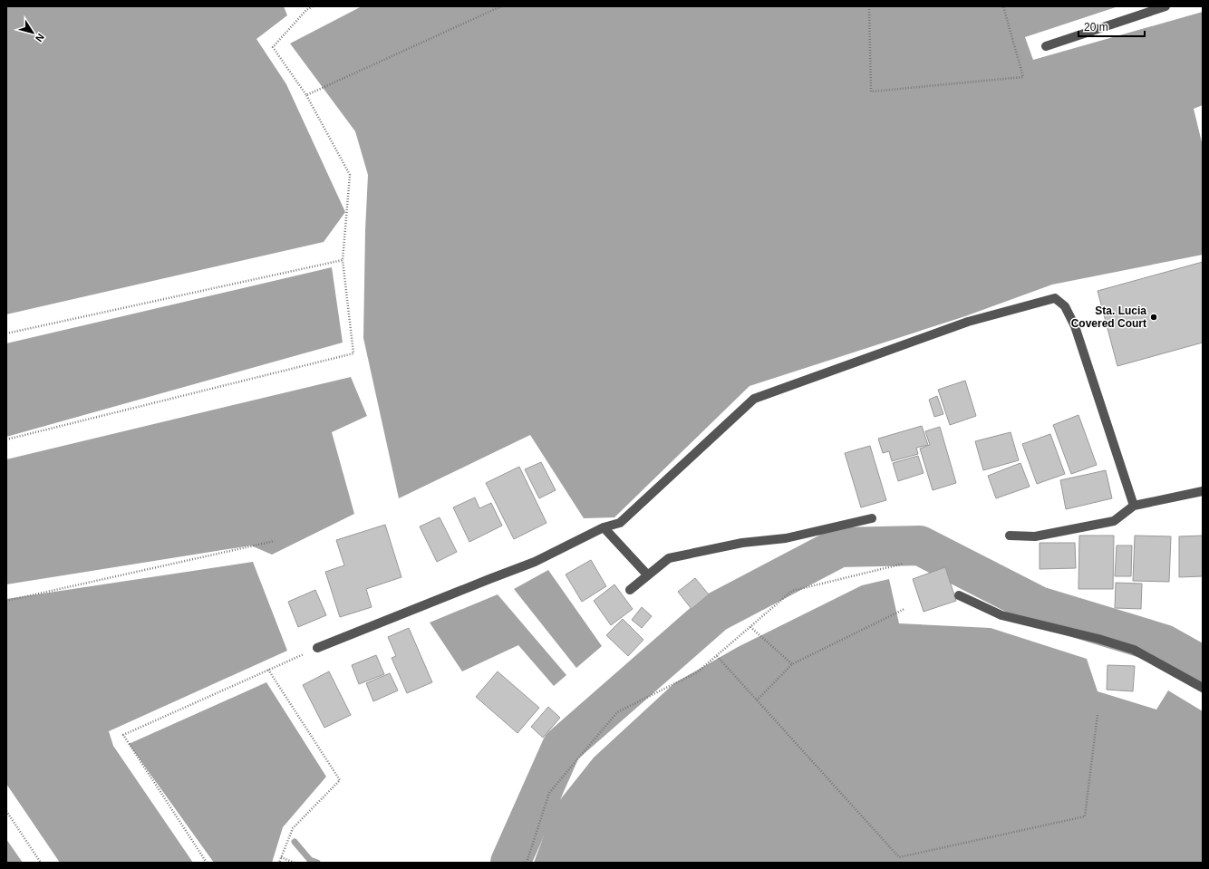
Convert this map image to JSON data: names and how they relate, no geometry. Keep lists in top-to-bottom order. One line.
{"places":["Sta. Lucia Covered Court"],"scale_bar":"20 m","north":"bottom right"}
